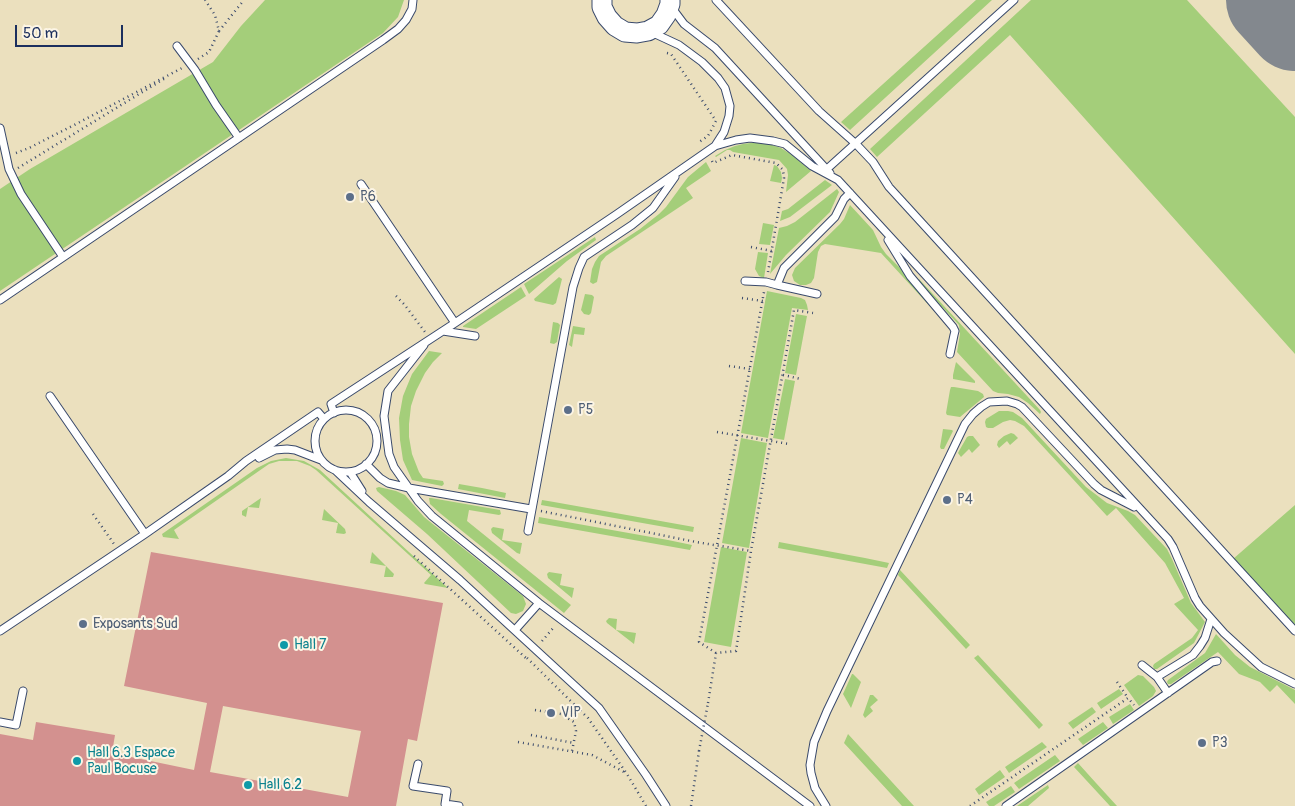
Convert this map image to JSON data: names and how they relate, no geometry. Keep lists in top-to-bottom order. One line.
{"places":["P6","P5","P4","Exposants Sud","Hall 7","VIP","P3","Hall 6.3 Espace Paul Bocuse","Hall 6.2"],"scale_bar":"50 m"}
